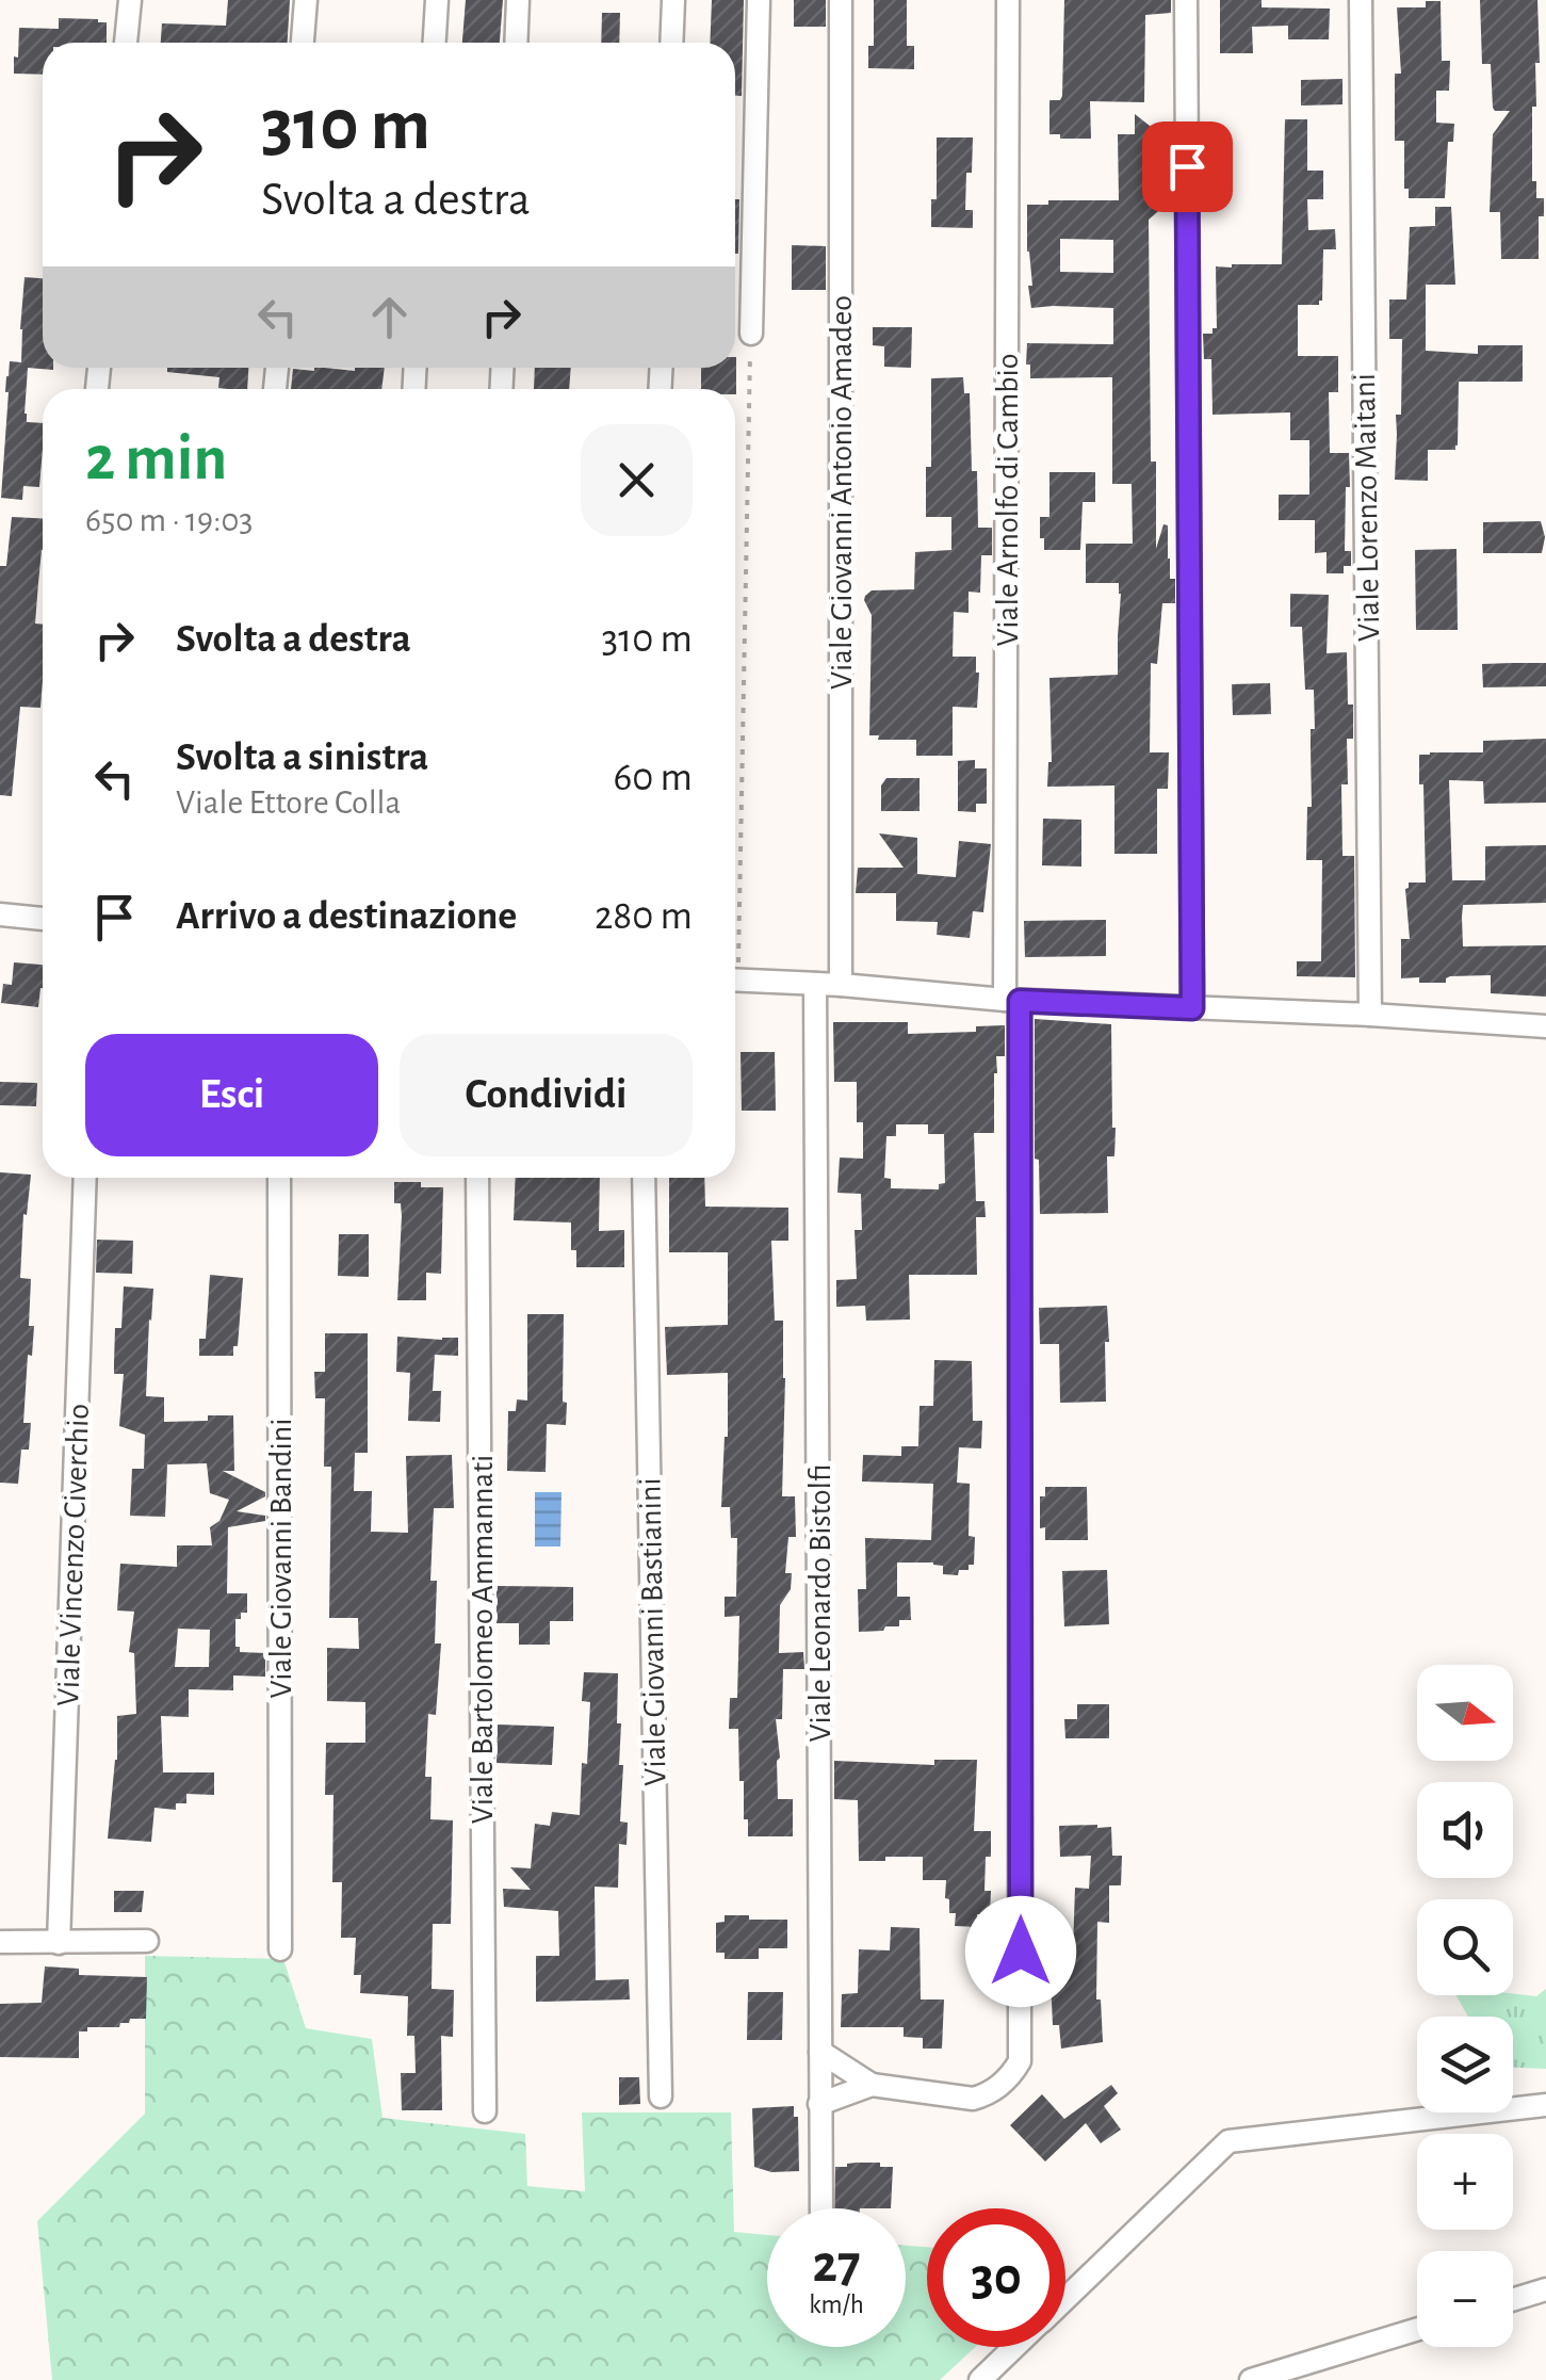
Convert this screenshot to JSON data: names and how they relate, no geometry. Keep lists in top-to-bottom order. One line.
{"streets":{"street":["Viale Giovanni Antonio Amadeo","Viale Arnolfo di Cambio","Viale Lorenzo Maitani","Viale Vincenzo Civerchio","Viale Giovanni Bandini","Viale Leonardo Bistolfi","Viale Giovanni Bastianini","Viale Bartolomeo Ammannati"]},"north":"right","page":{"turn":["310 m","Svolta a destra"],"heading":["2 min","650 m · 19:03"],"list":[{"name":"Svolta a destra","value":"310 m"},{"name":"Svolta a sinistra","note":"Viale Ettore Colla","value":"60 m"},{"name":"Arrivo a destinazione","value":"280 m"}],"buttons":["Esci","Condividi"],"map_buttons":["+","−"],"speed":"27 km/h","limit":"30"}}
